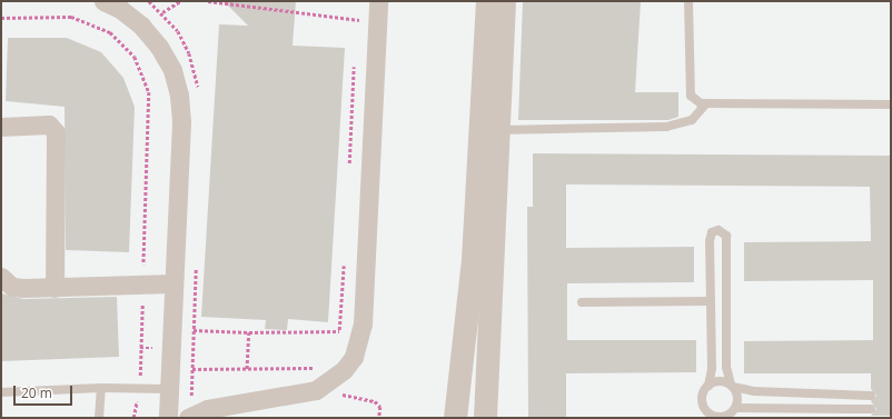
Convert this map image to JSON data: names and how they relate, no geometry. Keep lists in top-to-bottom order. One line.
{"scale_bar":"20 m"}
